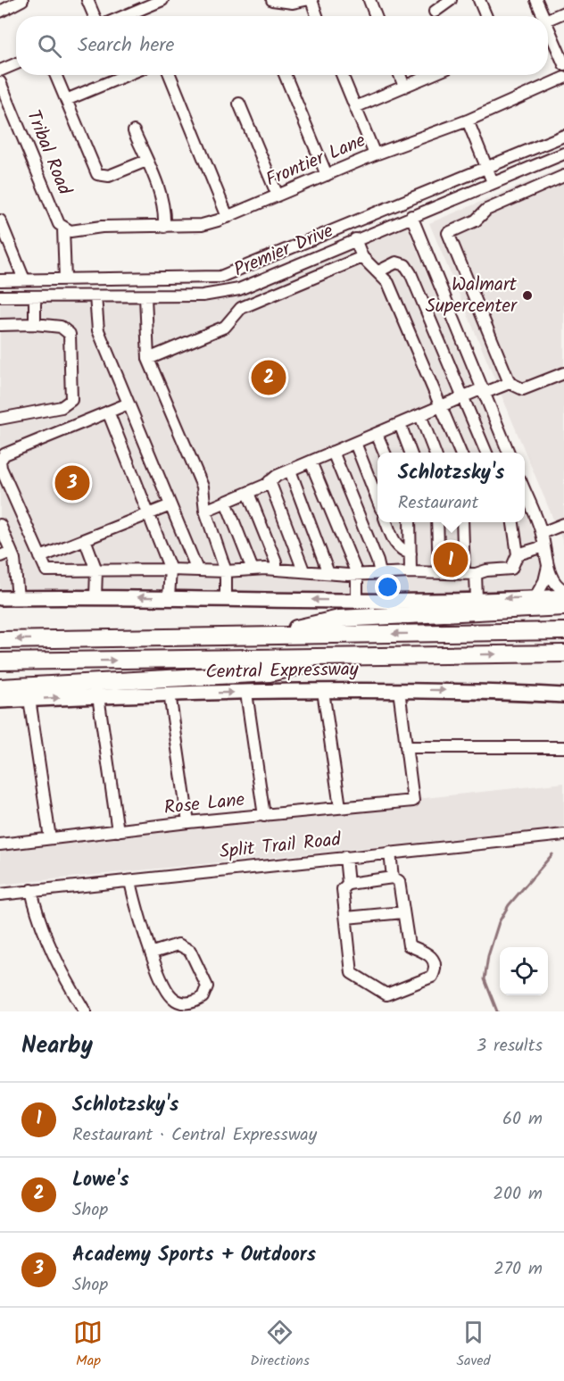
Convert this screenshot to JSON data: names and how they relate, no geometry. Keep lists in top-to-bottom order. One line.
{"streets":{"highway":["Central Expressway"],"street":["Tribal Road","Frontier Lane","Premier Drive","Rose Lane","Split Trail Road"]},"crossings":[["Tribal Road","Frontier Lane"]],"places":["Walmart Supercenter"],"page":{"search":"Search here","pins":["2","3","1"],"popup":["Schlotzsky's","Restaurant"],"heading":["Nearby","3 results"],"list":[{"mark":"1","name":"Schlotzsky's","note":"Restaurant · Central Expressway","value":"60 m"},{"mark":"2","name":"Lowe's","note":"Shop","value":"200 m"},{"mark":"3","name":"Academy Sports + Outdoors","note":"Shop","value":"270 m"}],"nav":["Map","Directions","Saved"]}}
